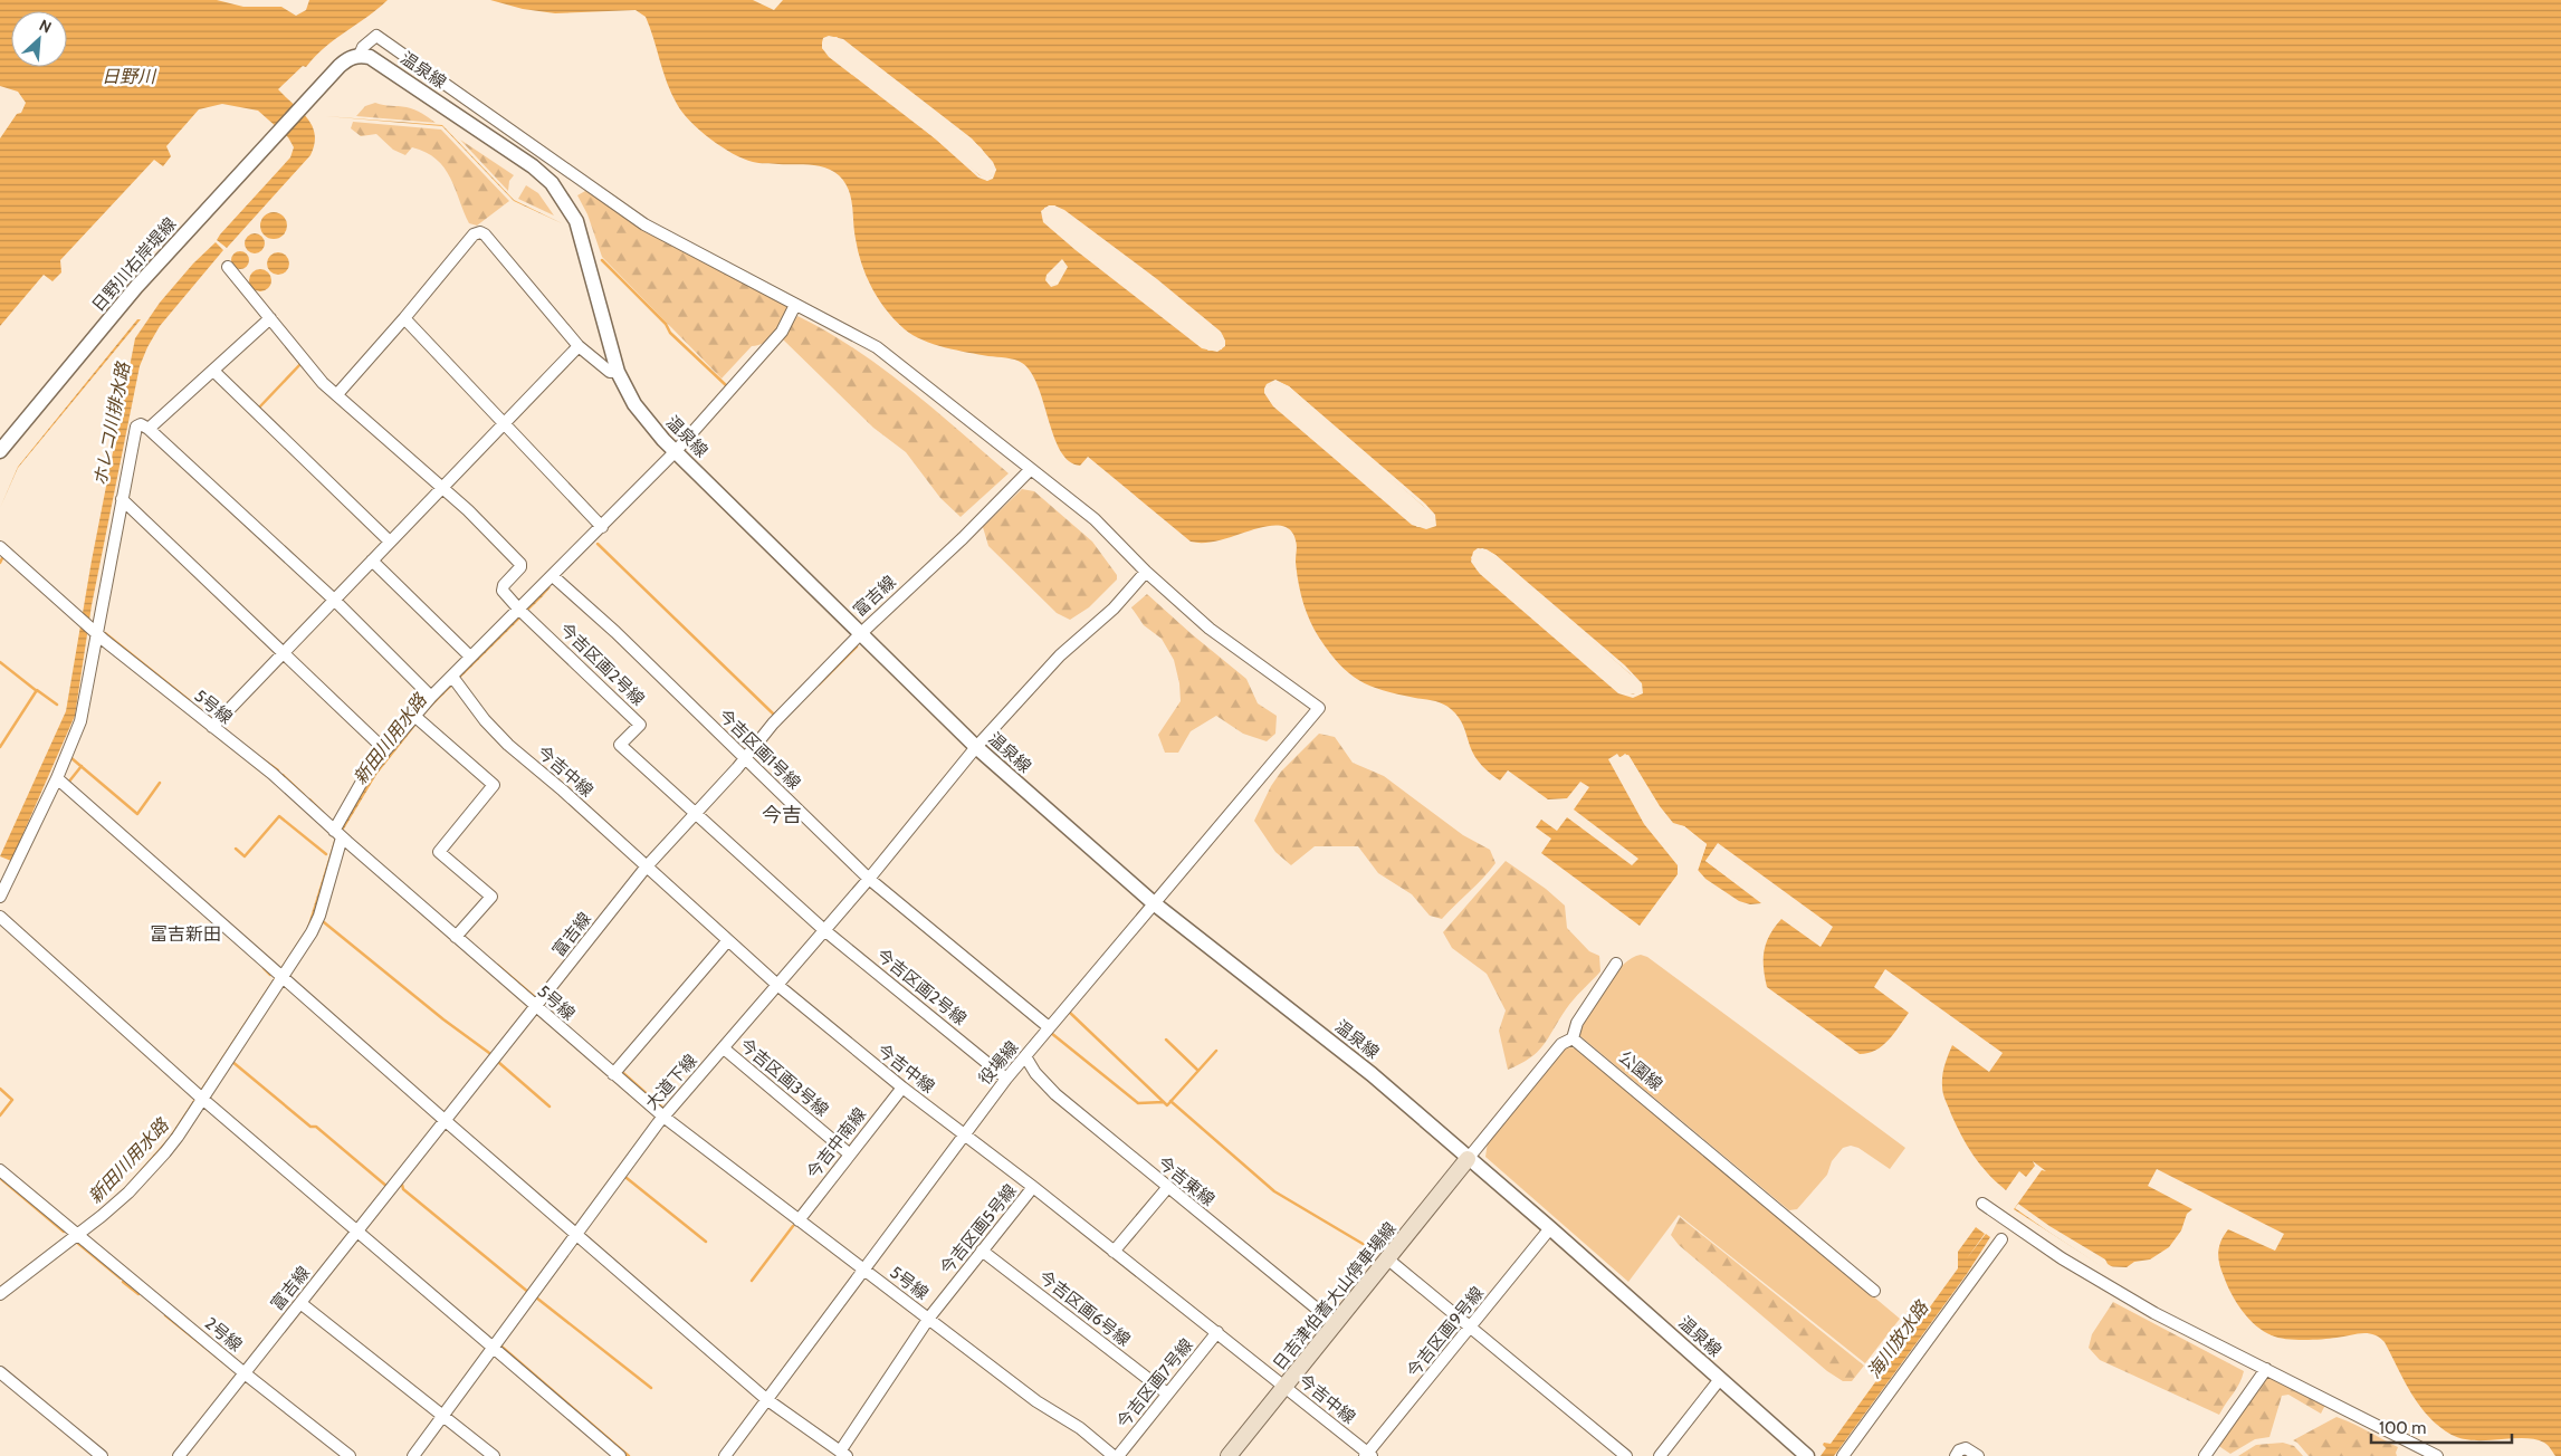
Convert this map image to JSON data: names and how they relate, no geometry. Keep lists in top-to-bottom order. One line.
{"streets":{"main road":["日吉津伯耆大山停車場線"],"street":["温泉線","日野川右岸堤線","富吉線","今吉区画2号線","5号線","今吉区画1号線","今吉中線","役場線","公園線","今吉区画3号線","大道下線","今吉中南線","今吉東線","今吉区画5号線","今吉区画6号線","今吉区画9号線","2号線","今吉区画7号線"]},"crossings":[["温泉線","日野川右岸堤線"],["温泉線","富吉線"],["温泉線","役場線"],["温泉線","大道下線"],["温泉線","日吉津伯耆大山停車場線"],["温泉線","今吉区画9号線"],["富吉線","今吉区画2号線"],["富吉線","5号線"],["富吉線","今吉区画1号線"],["富吉線","今吉中線"],["富吉線","2号線"],["今吉区画2号線","役場線"],["今吉区画2号線","大道下線"],["5号線","役場線"],["5号線","大道下線"],["5号線","今吉中南線"],["5号線","今吉区画5号線"],["今吉区画1号線","役場線"],["今吉区画1号線","大道下線"],["今吉中線","役場線"],["今吉中線","大道下線"],["今吉中線","今吉中南線"],["今吉中線","今吉区画5号線"],["今吉中線","日吉津伯耆大山停車場線"],["今吉中線","今吉区画9号線"],["今吉中線","今吉区画7号線"],["役場線","大道下線"],["役場線","今吉東線"],["今吉区画3号線","大道下線"],["今吉区画3号線","今吉中南線"],["今吉東線","日吉津伯耆大山停車場線"],["今吉区画5号線","今吉区画6号線"],["今吉区画6号線","今吉区画7号線"]],"districts":["今吉","冨吉新田"],"water":["日野川","ホレコ川排水路","新田川用水路","海川放水路"],"scale_bar":"100 m","north":"top right"}
